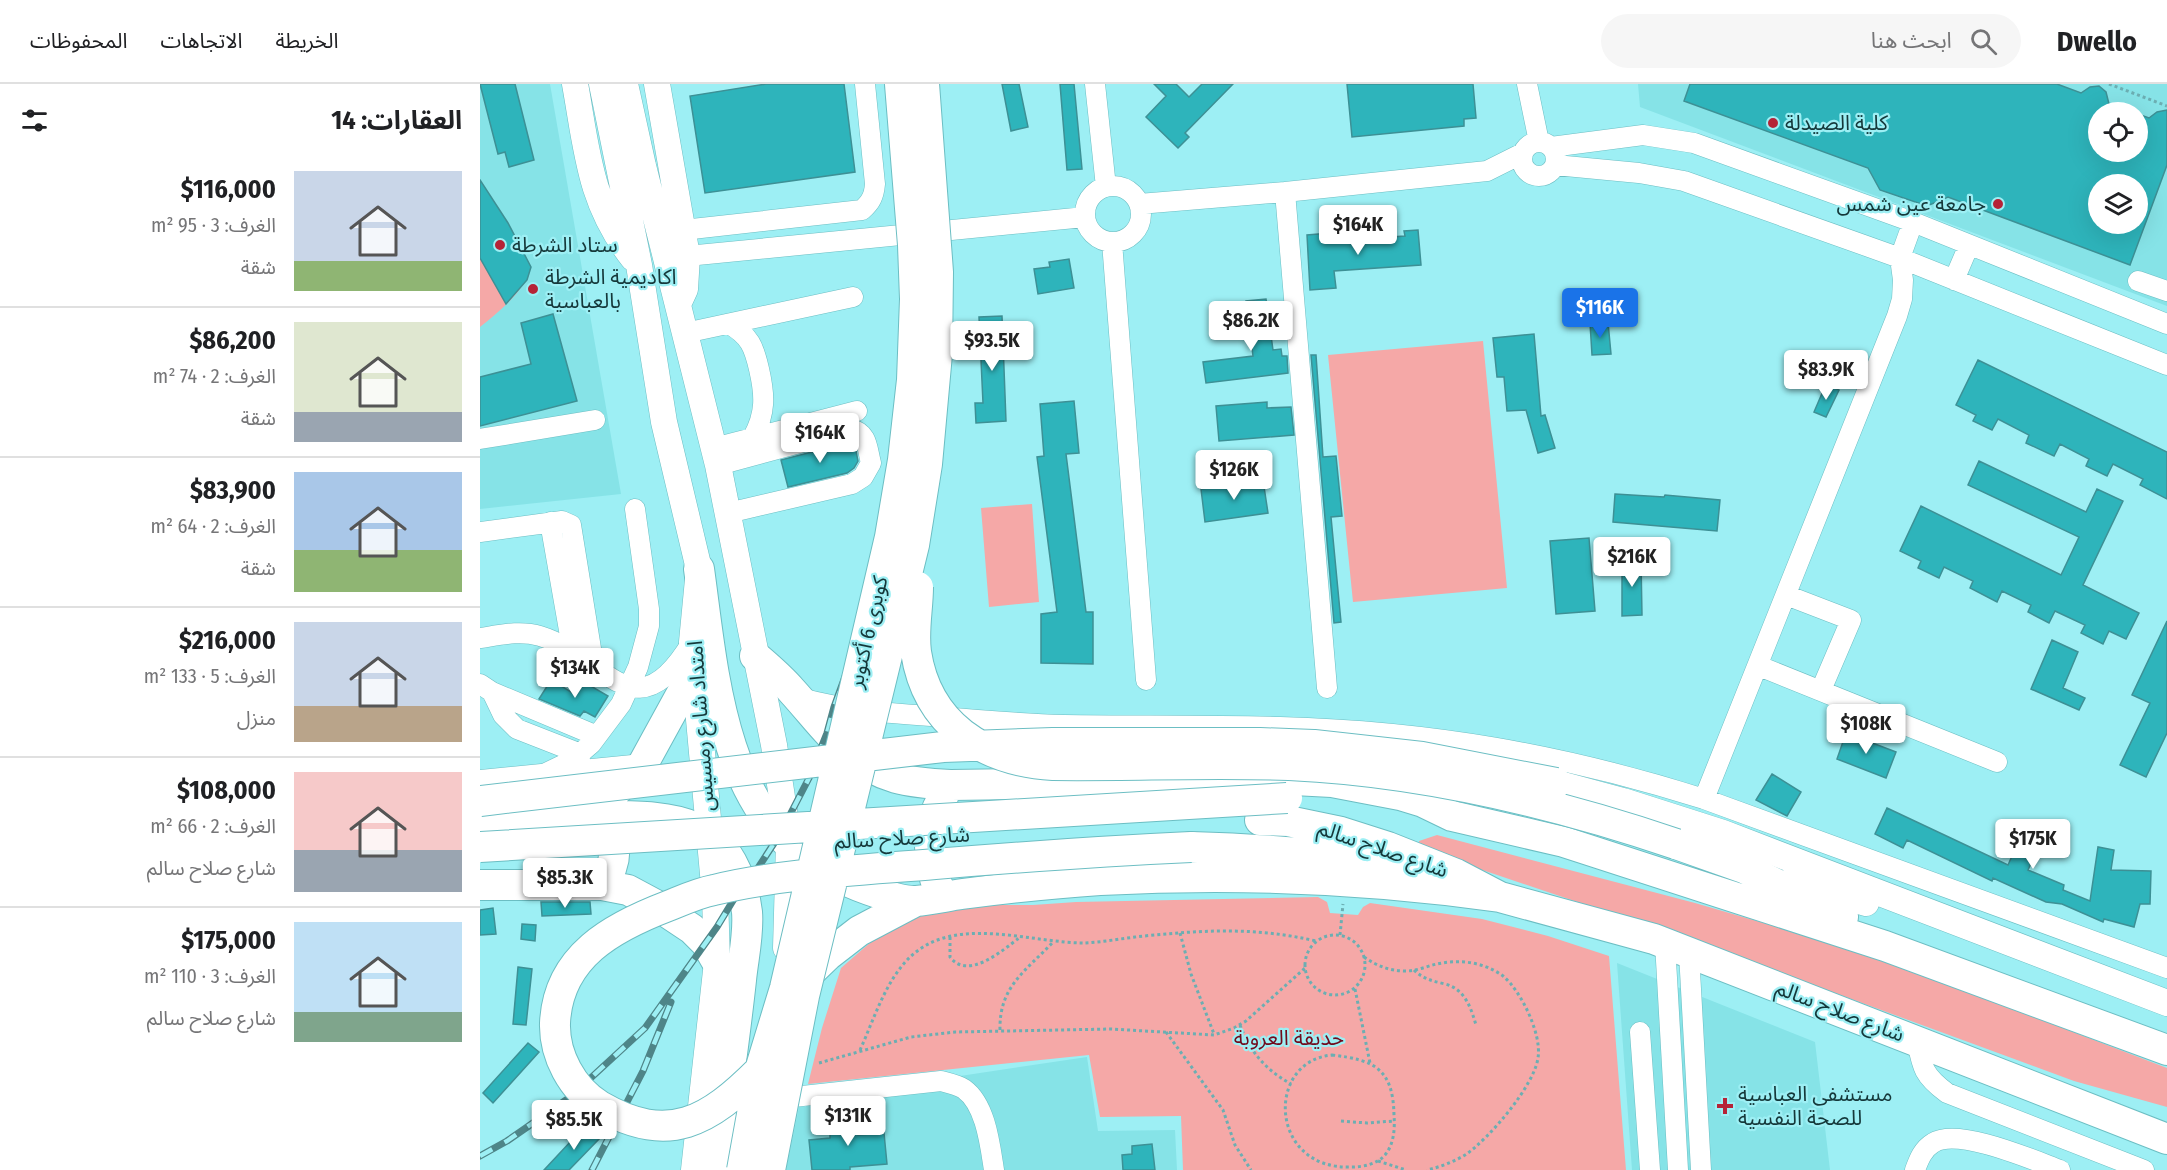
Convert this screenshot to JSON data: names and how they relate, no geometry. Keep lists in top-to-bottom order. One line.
{"streets":{"highway":["كوبرى 6 أكتوبر","شارع صلاح سالم"],"main road":["امتداد شارع رمسيس"]},"parks":["حديقة العروبة"],"places":{"other":["كلية الصيدلة","جامعة عين شمس","ستاد الشرطة","اكاديمية الشرطة بالعباسية"],"health":["مستشفى العباسية للصحة النفسية"]},"page":{"header":"Dwello","search":"ابحث هنا","nav":["الخريطة","الاتجاهات","المحفوظات"],"heading":"العقارات: 14","list":[{"name":"$116,000","note":"الغرف: 3 · 95 m² · شقة"},{"name":"$86,200","note":"الغرف: 2 · 74 m² · شقة"},{"name":"$83,900","note":"الغرف: 2 · 64 m² · شقة"},{"name":"$216,000","note":"الغرف: 5 · 133 m² · منزل"},{"name":"$108,000","note":"الغرف: 2 · 66 m² · شارع صلاح سالم"},{"name":"$175,000","note":"الغرف: 3 · 110 m² · شارع صلاح سالم"}],"price":["$164K","$116K","$86.2K","$93.5K","$83.9K","$164K","$126K","$216K","$134K","$108K","$175K","$85.3K","$131K","$85.5K"]}}
